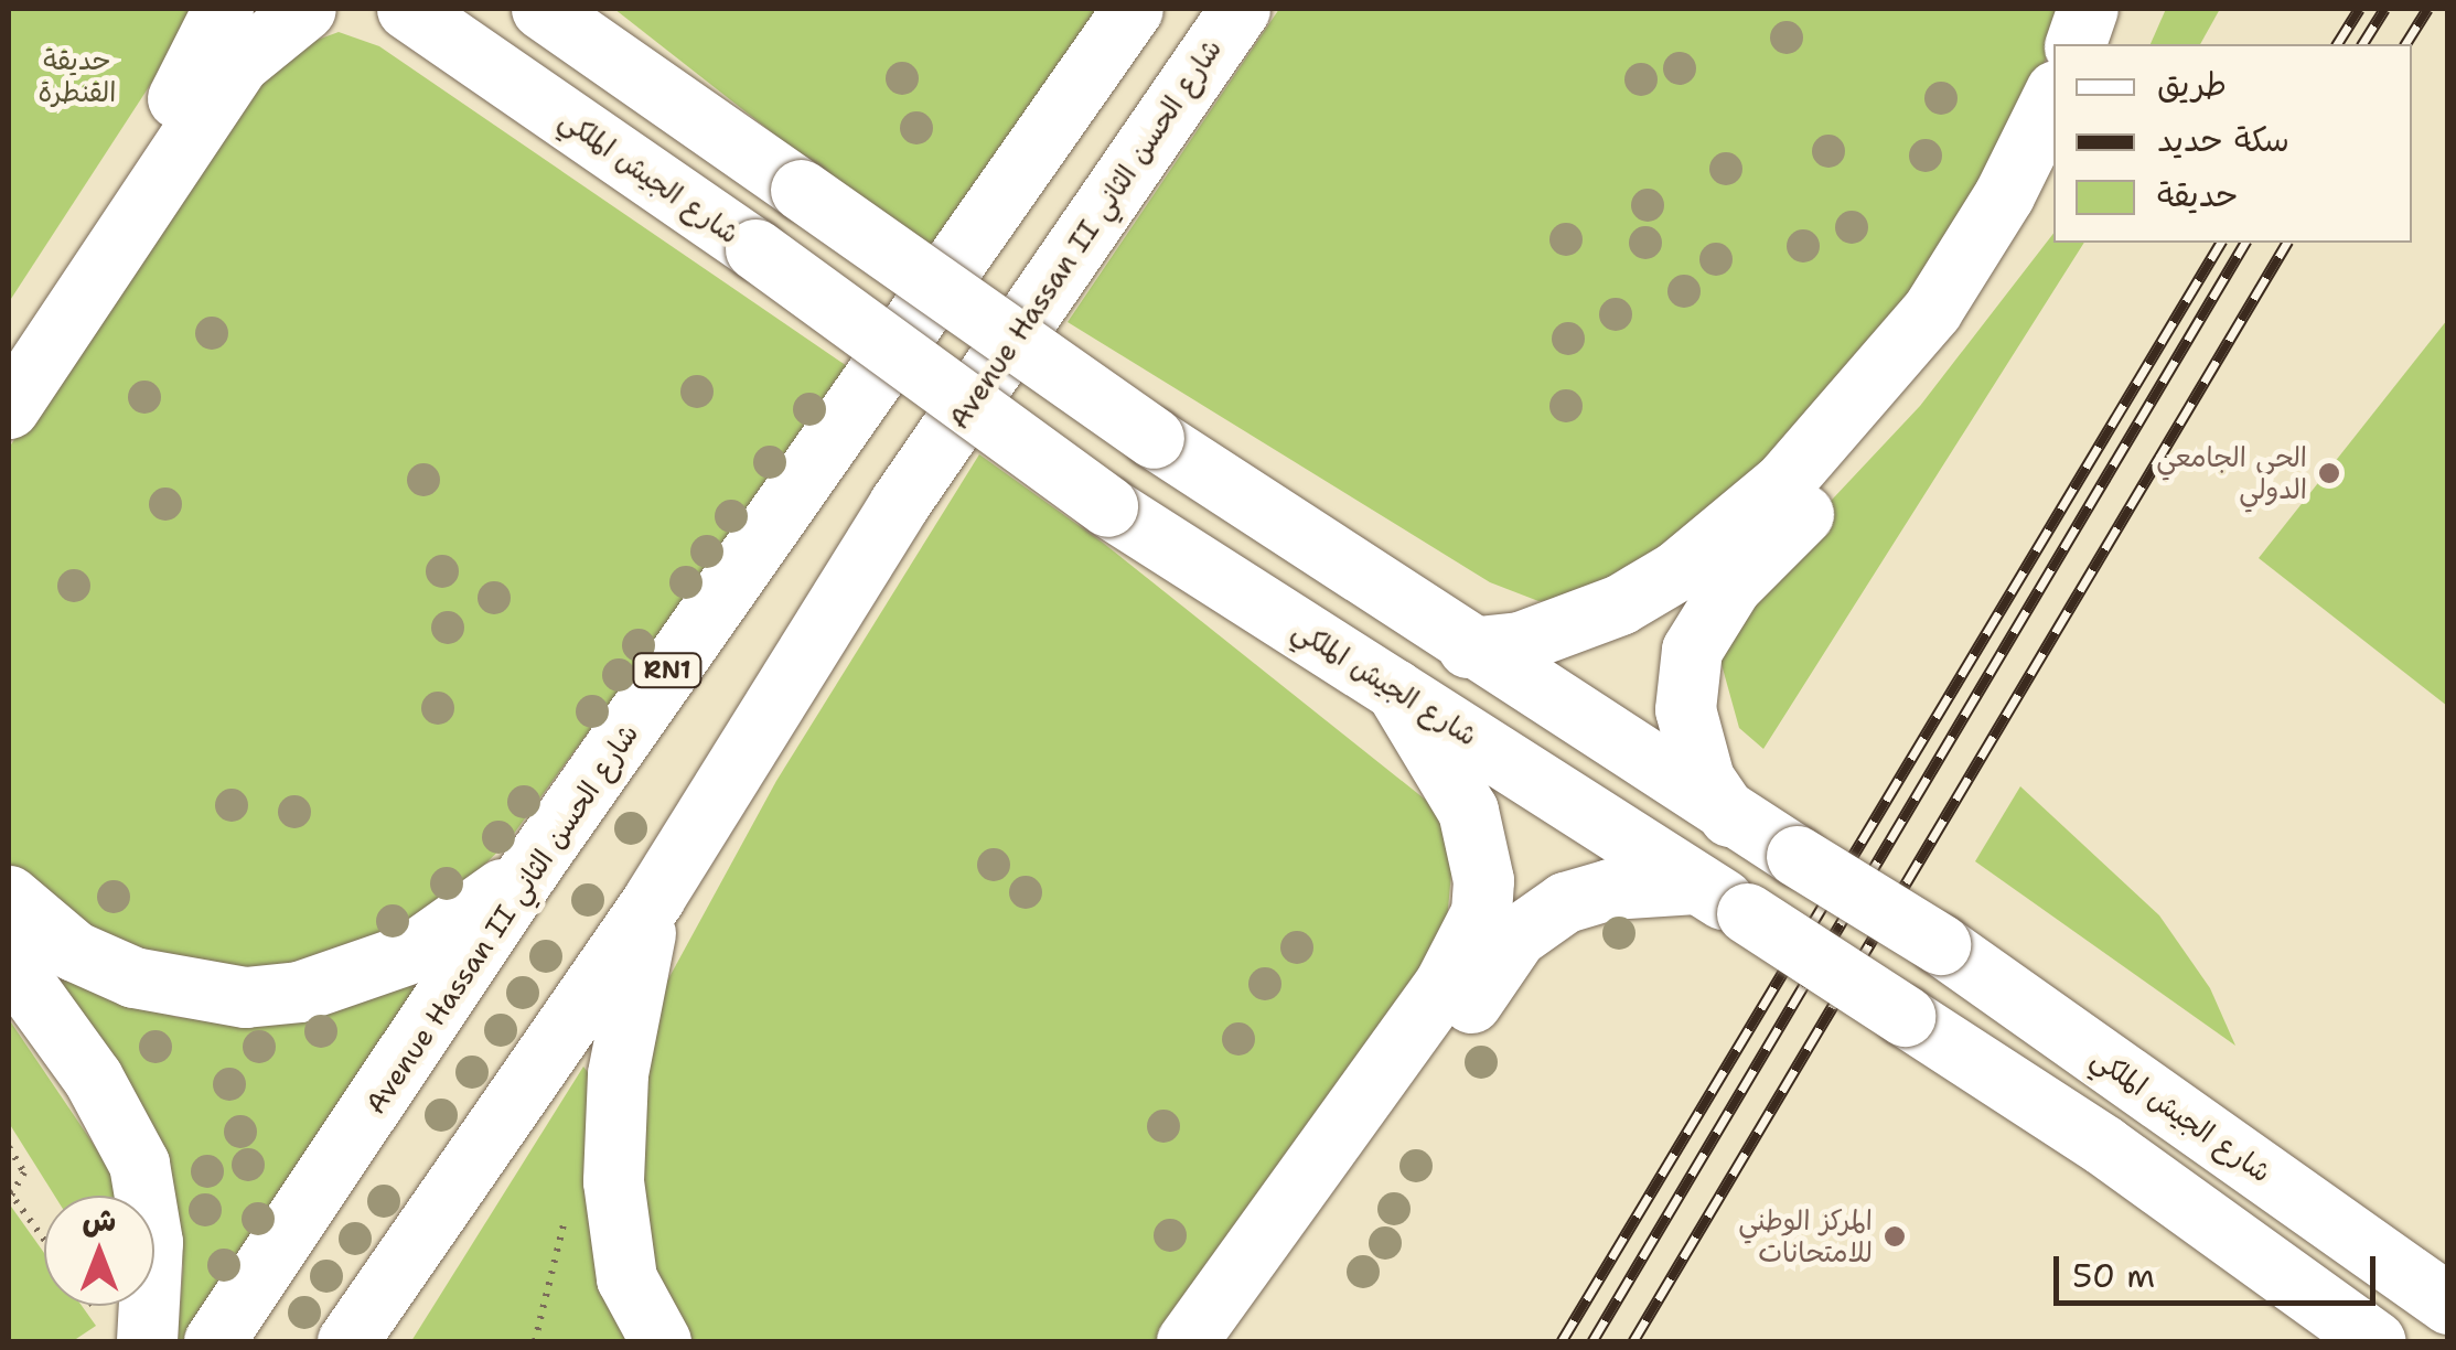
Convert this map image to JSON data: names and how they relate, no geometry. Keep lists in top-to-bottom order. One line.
{"streets":{"main road":["شارع الجيش الملكي","Avenue Hassan II شارع الحسن الثاني","RN1"]},"parks":["حديقة القنطرة"],"places":["الحي الجامعي الدولي","المركز الوطني للامتحانات"],"legend":["طريق","سكة حديد","حديقة"],"scale_bar":"50 m","north":"top"}
